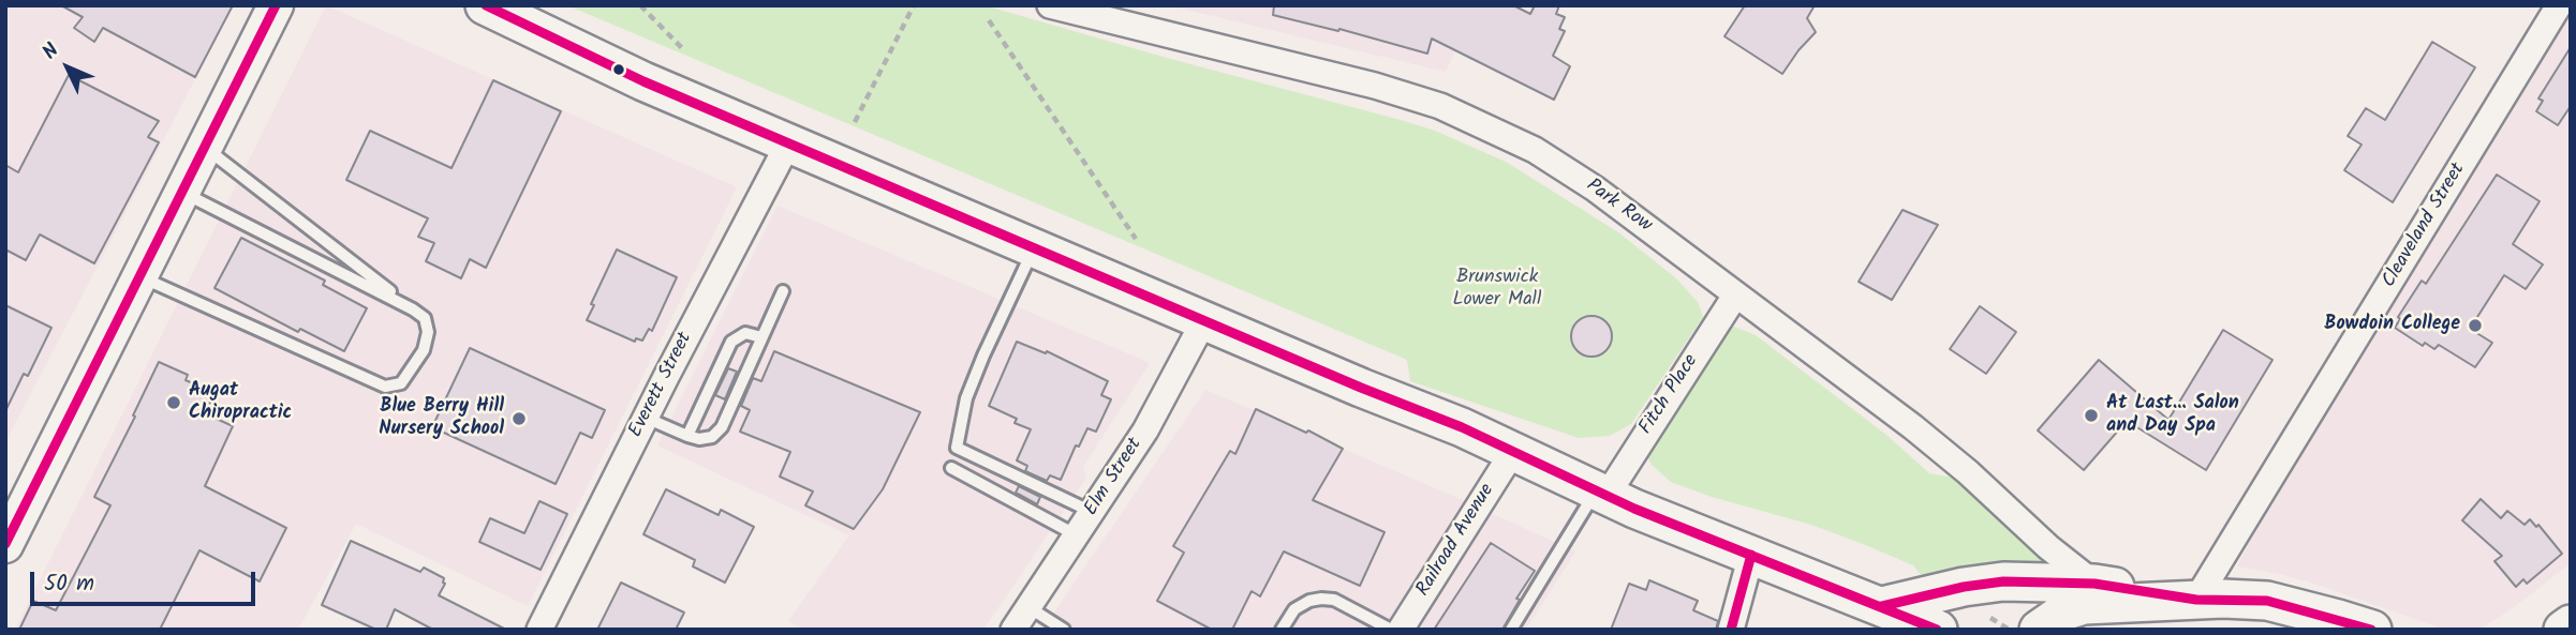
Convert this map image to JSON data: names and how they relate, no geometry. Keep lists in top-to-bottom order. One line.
{"streets":{"street":["Park Row","Cleaveland Street","Everett Street","Fitch Place","Elm Street","Railroad Avenue"]},"crossings":[["Park Row","Fitch Place"]],"parks":["Brunswick Lower Mall"],"places":["Bowdoin College","Augat Chiropractic","At Last... Salon and Day Spa","Blue Berry Hill Nursery School"],"scale_bar":"50 m","north":"top left"}
